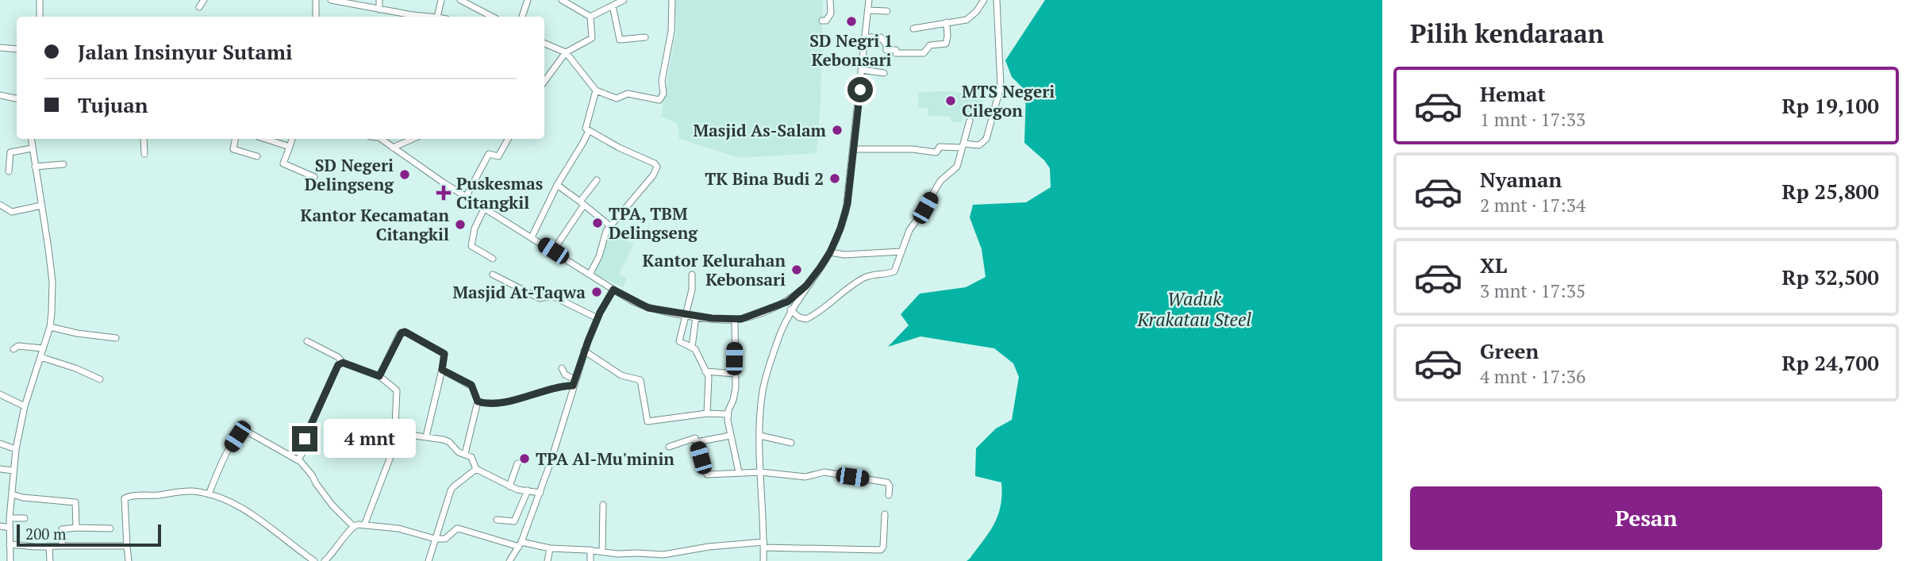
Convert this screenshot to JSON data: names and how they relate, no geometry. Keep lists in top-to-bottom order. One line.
{"water":["Waduk Krakatau Steel"],"places":{"other":["SD Negri 1 Kebonsari","MTS Negeri Cilegon","Masjid As-Salam","SD Negeri Delingseng","TK Bina Budi 2","TPA, TBM Delingseng","Kantor Kecamatan Citangkil","Kantor Kelurahan Kebonsari","Masjid At-Taqwa","TPA Al-Mu'minin"],"health":["Puskesmas Citangkil"]},"scale_bar":"200 m","page":{"heading":"Pilih kendaraan","banner":["Jalan Insinyur Sutami","Tujuan"],"list":[{"name":"Hemat","note":"1 mnt · 17:33","value":"Rp 19,100"},{"name":"Nyaman","note":"2 mnt · 17:34","value":"Rp 25,800"},{"name":"XL","note":"3 mnt · 17:35","value":"Rp 32,500"},{"name":"Green","note":"4 mnt · 17:36","value":"Rp 24,700"}],"bubble":"4 mnt","buttons":"Pesan","scale":"200 m"}}
